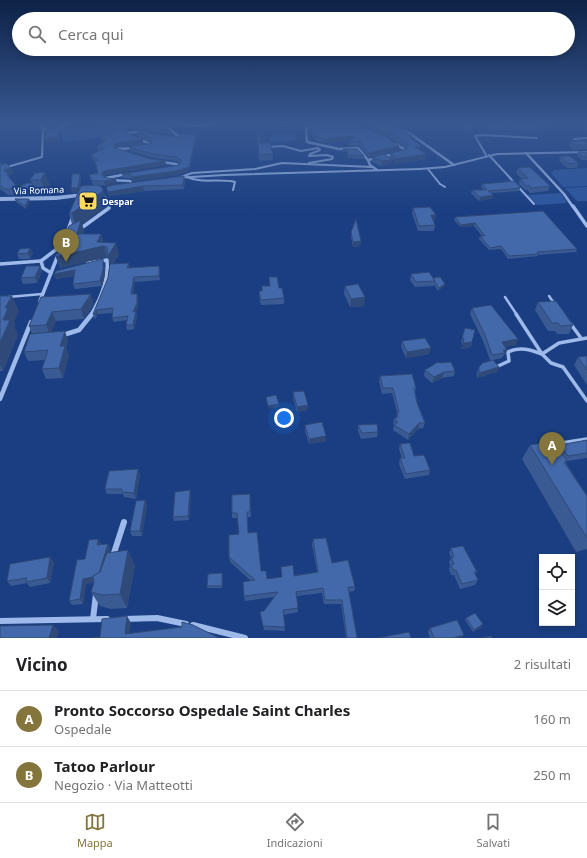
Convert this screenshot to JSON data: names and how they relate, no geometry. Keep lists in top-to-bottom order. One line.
{"streets":{"street":["Via Romana"]},"places":{"supermarket":["Despar"]},"page":{"search":"Cerca qui","pins":["B","A"],"heading":["Vicino","2 risultati"],"list":[{"mark":"A","name":"Pronto Soccorso Ospedale Saint Charles","note":"Ospedale","value":"160 m"},{"mark":"B","name":"Tatoo Parlour","note":"Negozio · Via Matteotti","value":"250 m"}],"nav":["Mappa","Indicazioni","Salvati"]}}
